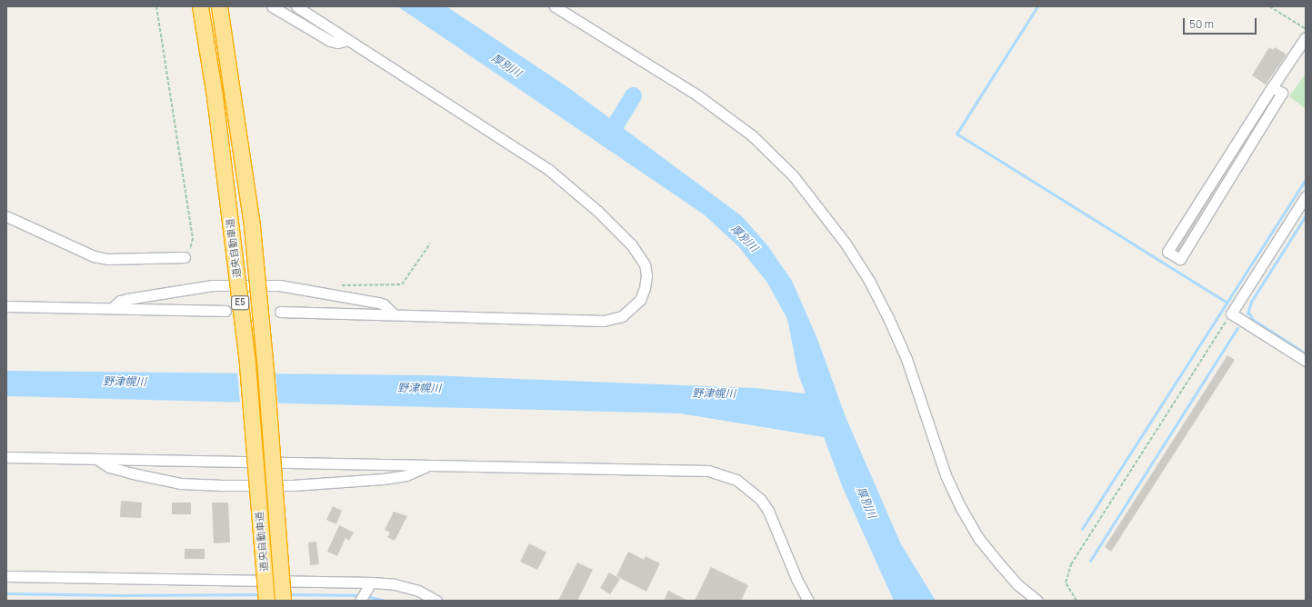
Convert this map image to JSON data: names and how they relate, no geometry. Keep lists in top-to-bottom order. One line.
{"streets":{"highway":["道央自動車道","E5"]},"water":["厚別川","野津幌川"],"scale_bar":"50 m"}
